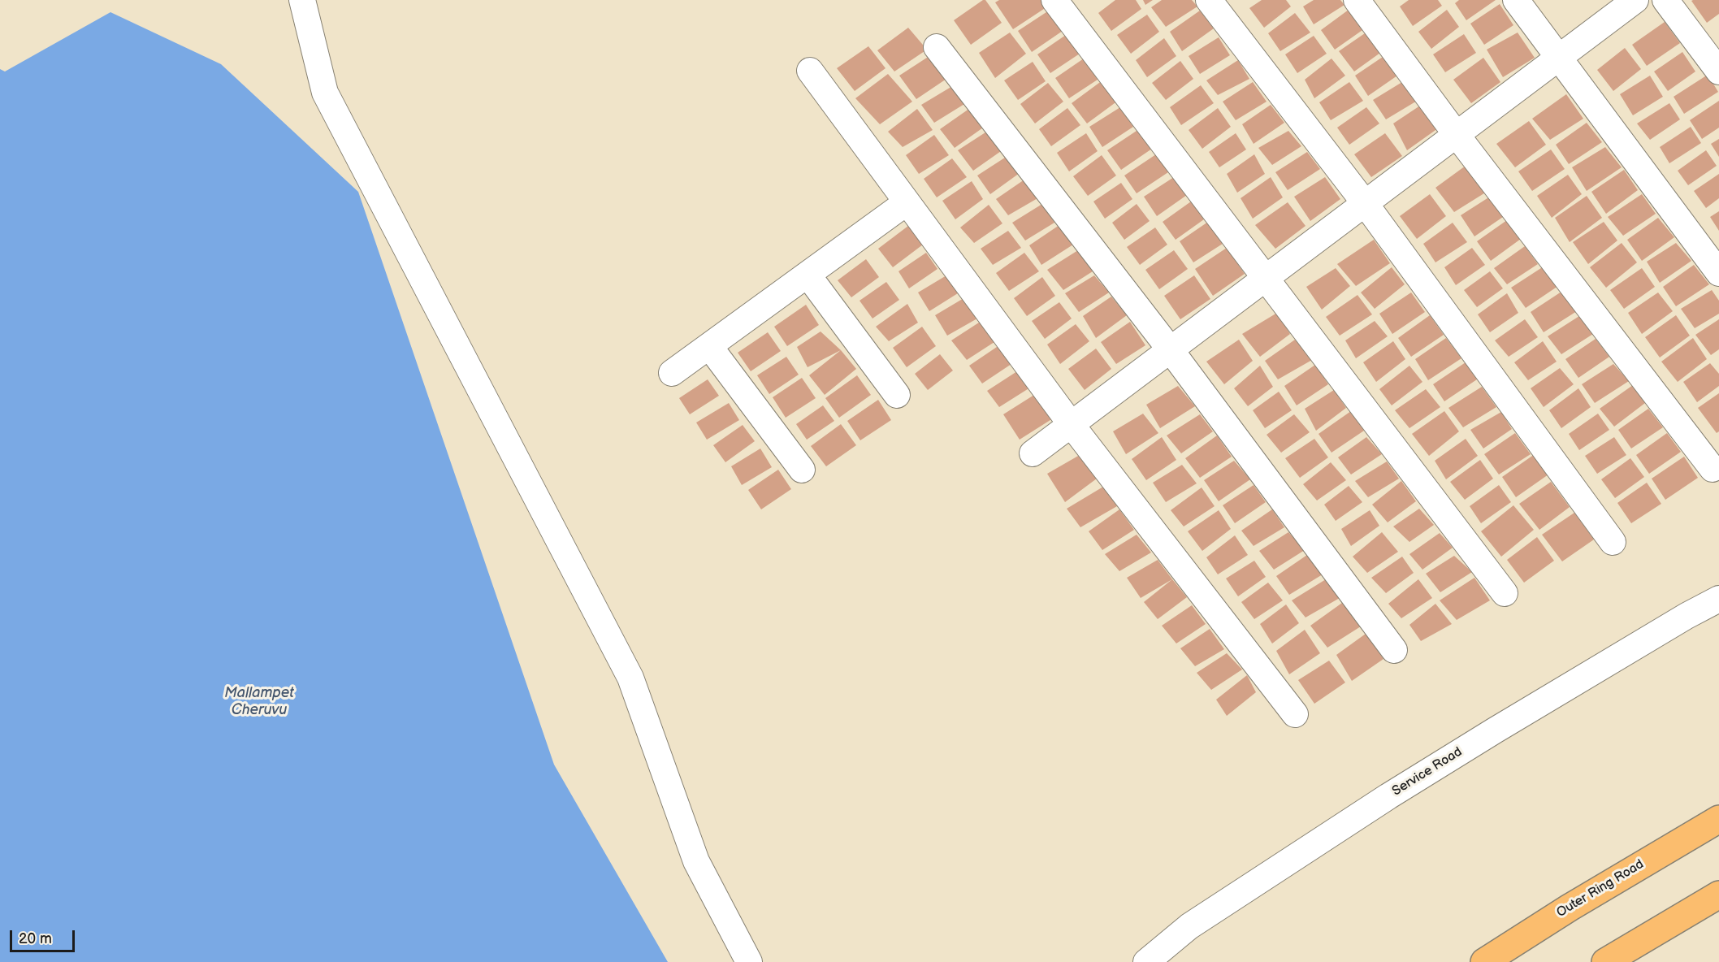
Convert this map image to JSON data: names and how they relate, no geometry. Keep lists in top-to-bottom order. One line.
{"streets":{"highway":["Outer Ring Road"],"street":["Service Road"]},"water":["Mallampet Cheruvu"],"scale_bar":"20 m"}
